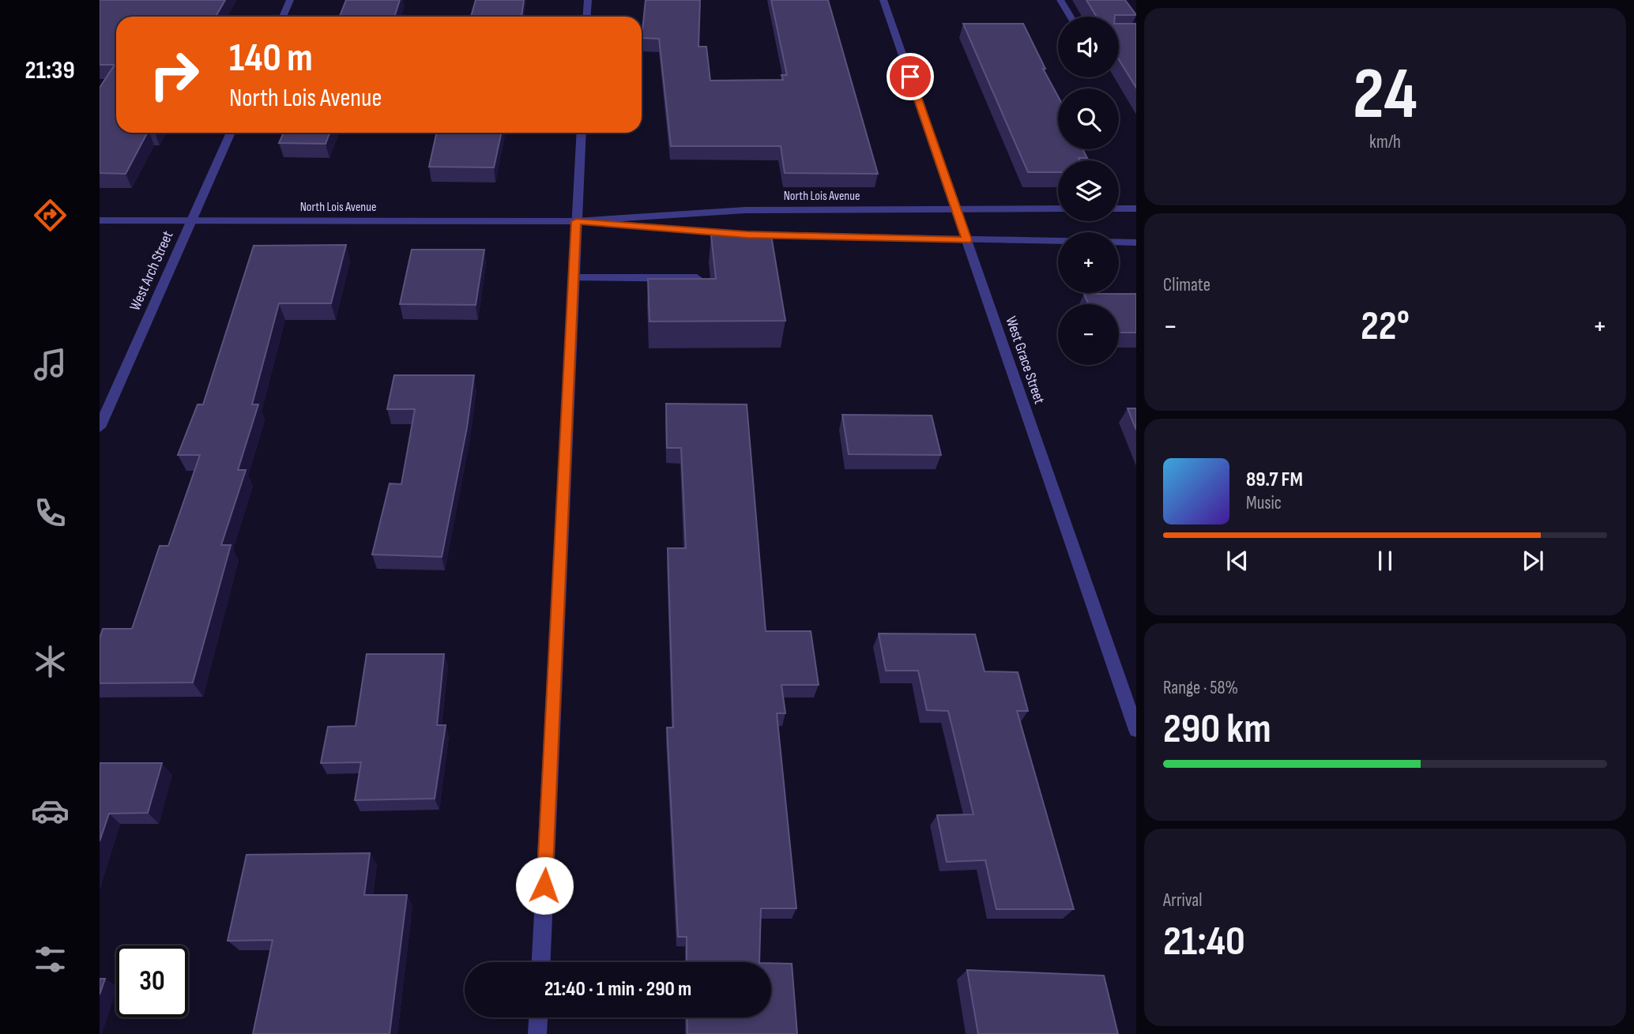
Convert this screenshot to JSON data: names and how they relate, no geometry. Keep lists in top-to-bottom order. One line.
{"streets":{"street":["North Lois Avenue","West Arch Street","West Grace Street"]},"crossings":[["North Lois Avenue","West Arch Street"],["North Lois Avenue","West Grace Street"]],"page":{"tabs":"21:39","tile":[["24","km/h"],"Climate",["Range · 58%","290 km"],["Arrival","21:40"]],"map_buttons":["+","−"],"turn":["140 m","North Lois Avenue"],"heat":["−","22°","+"],"song":["89.7 FM","Music"],"limit":"30","trip":"21:40 · 1 min · 290 m"}}
